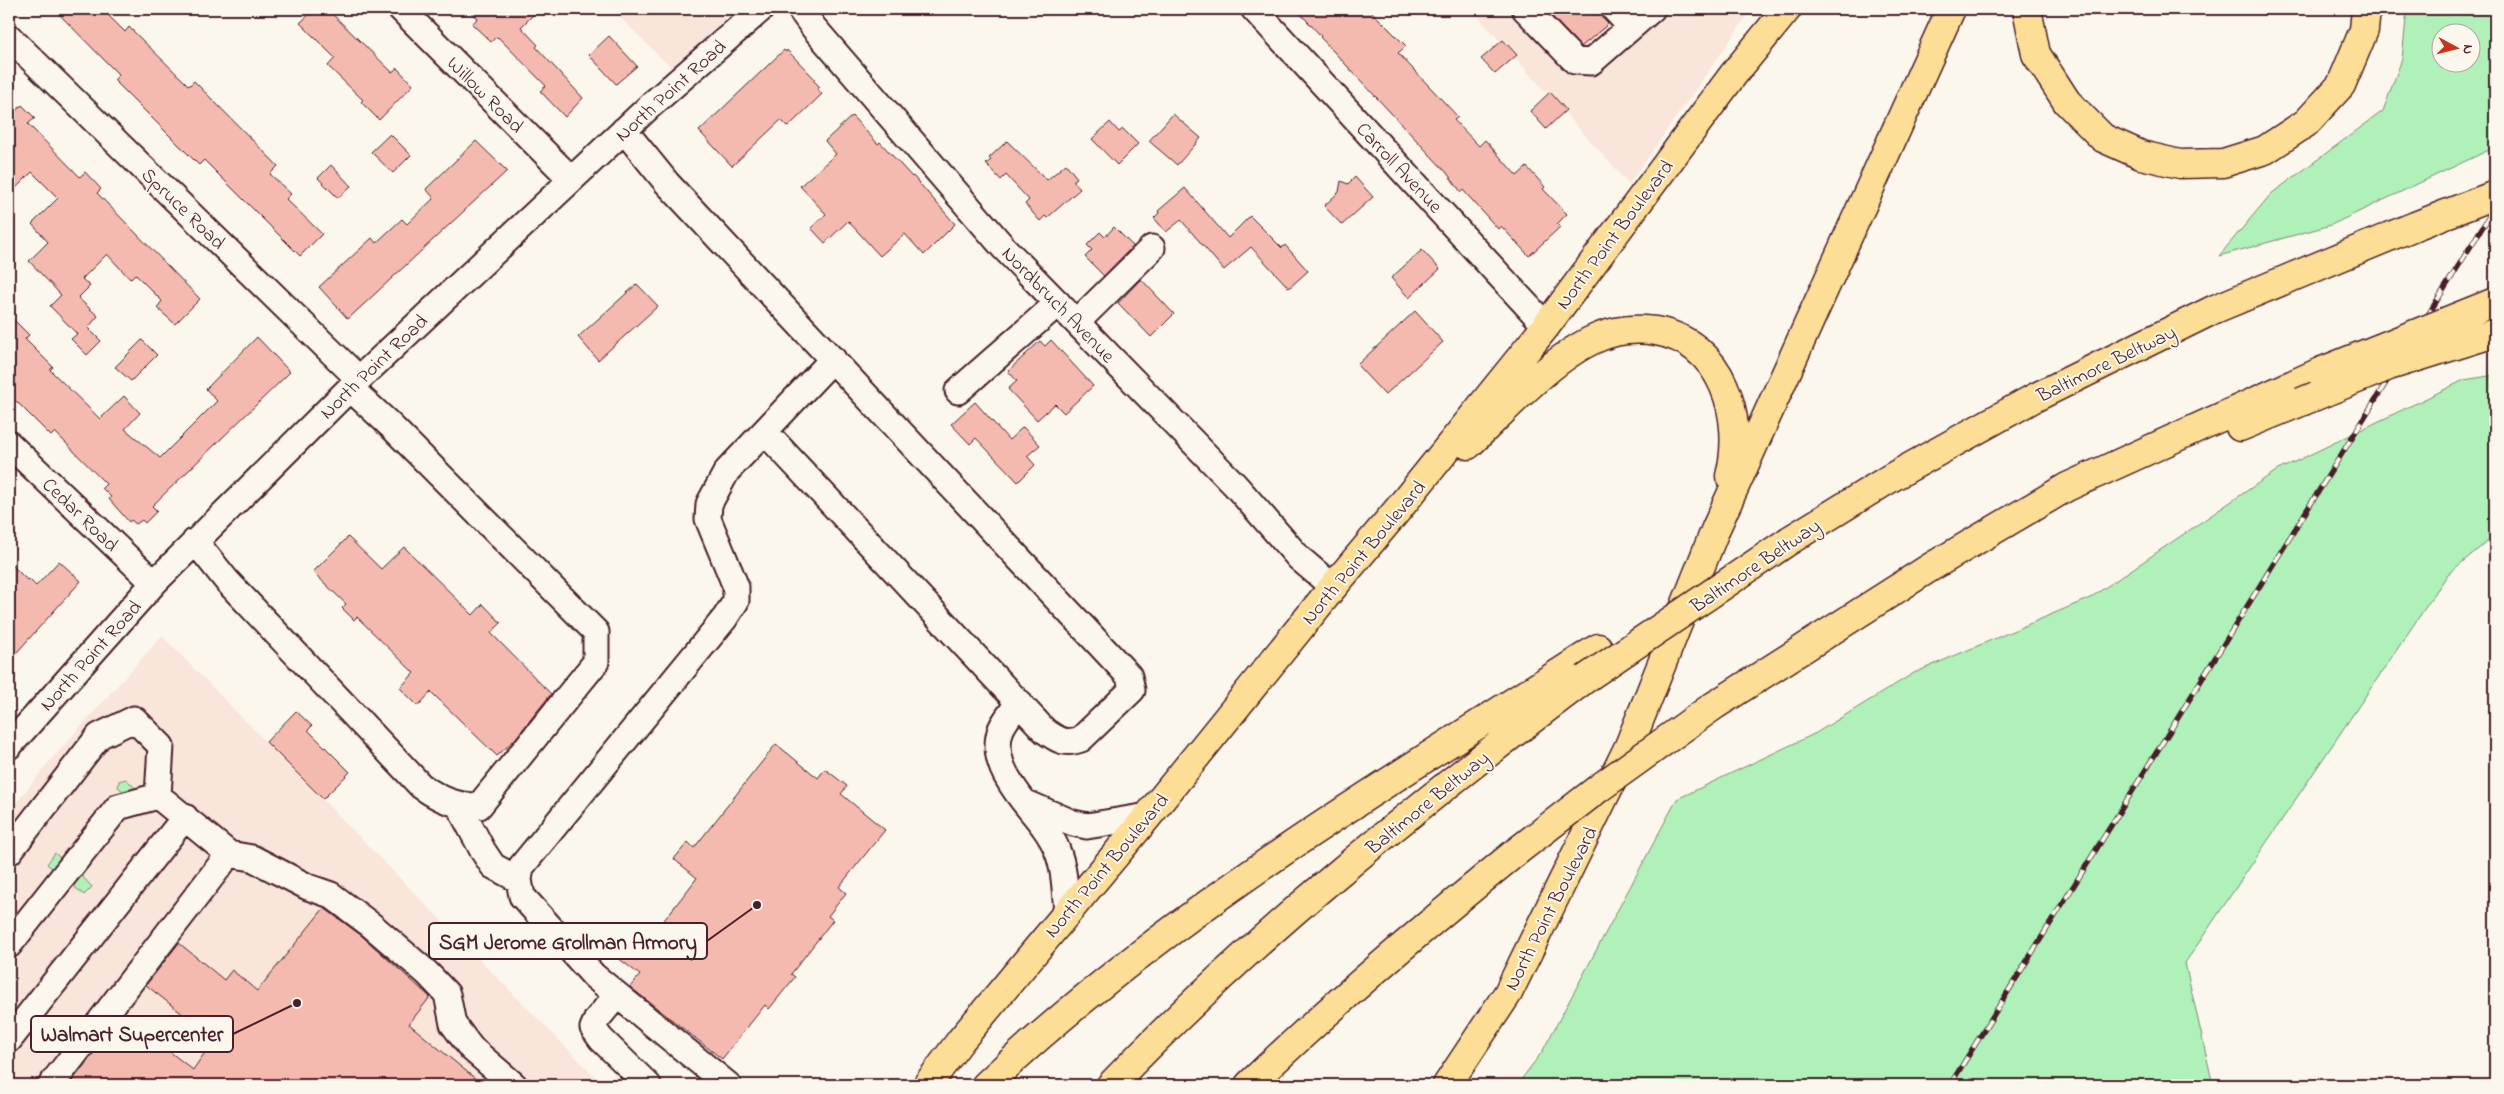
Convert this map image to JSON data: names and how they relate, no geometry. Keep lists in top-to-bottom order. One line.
{"streets":{"main road":["North Point Boulevard","Baltimore Beltway"],"street":["North Point Road","Willow Road","Carroll Avenue","Spruce Road","Nordbruch Avenue","Cedar Road"]},"crossings":[["North Point Road","Willow Road"],["North Point Road","Spruce Road"],["North Point Road","Cedar Road"],["Carroll Avenue","North Point Boulevard"],["North Point Boulevard","Nordbruch Avenue"]],"places":["SGM Jerome Grollman Armory","Walmart Supercenter"],"north":"right"}
